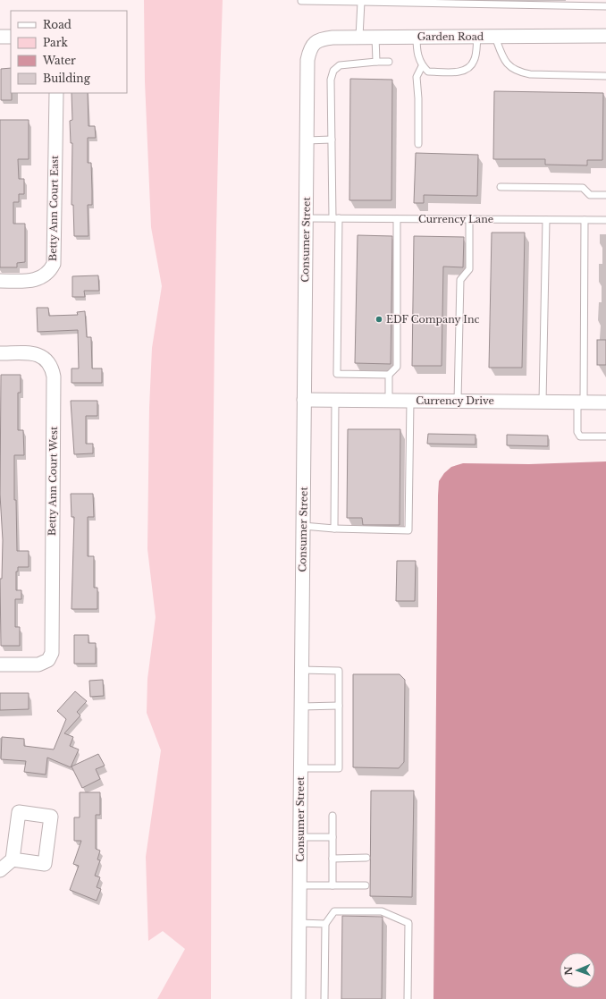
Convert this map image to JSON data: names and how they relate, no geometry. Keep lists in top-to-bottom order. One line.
{"streets":{"street":["Garden Road","Betty Ann Court East","Consumer Street","Currency Drive","Betty Ann Court West"],"lane":["Currency Lane"]},"crossings":[["Garden Road","Consumer Street"],["Currency Lane","Consumer Street"],["Consumer Street","Currency Drive"]],"places":["EDF Company Inc"],"legend":["Road","Park","Water","Building"],"north":"left"}
